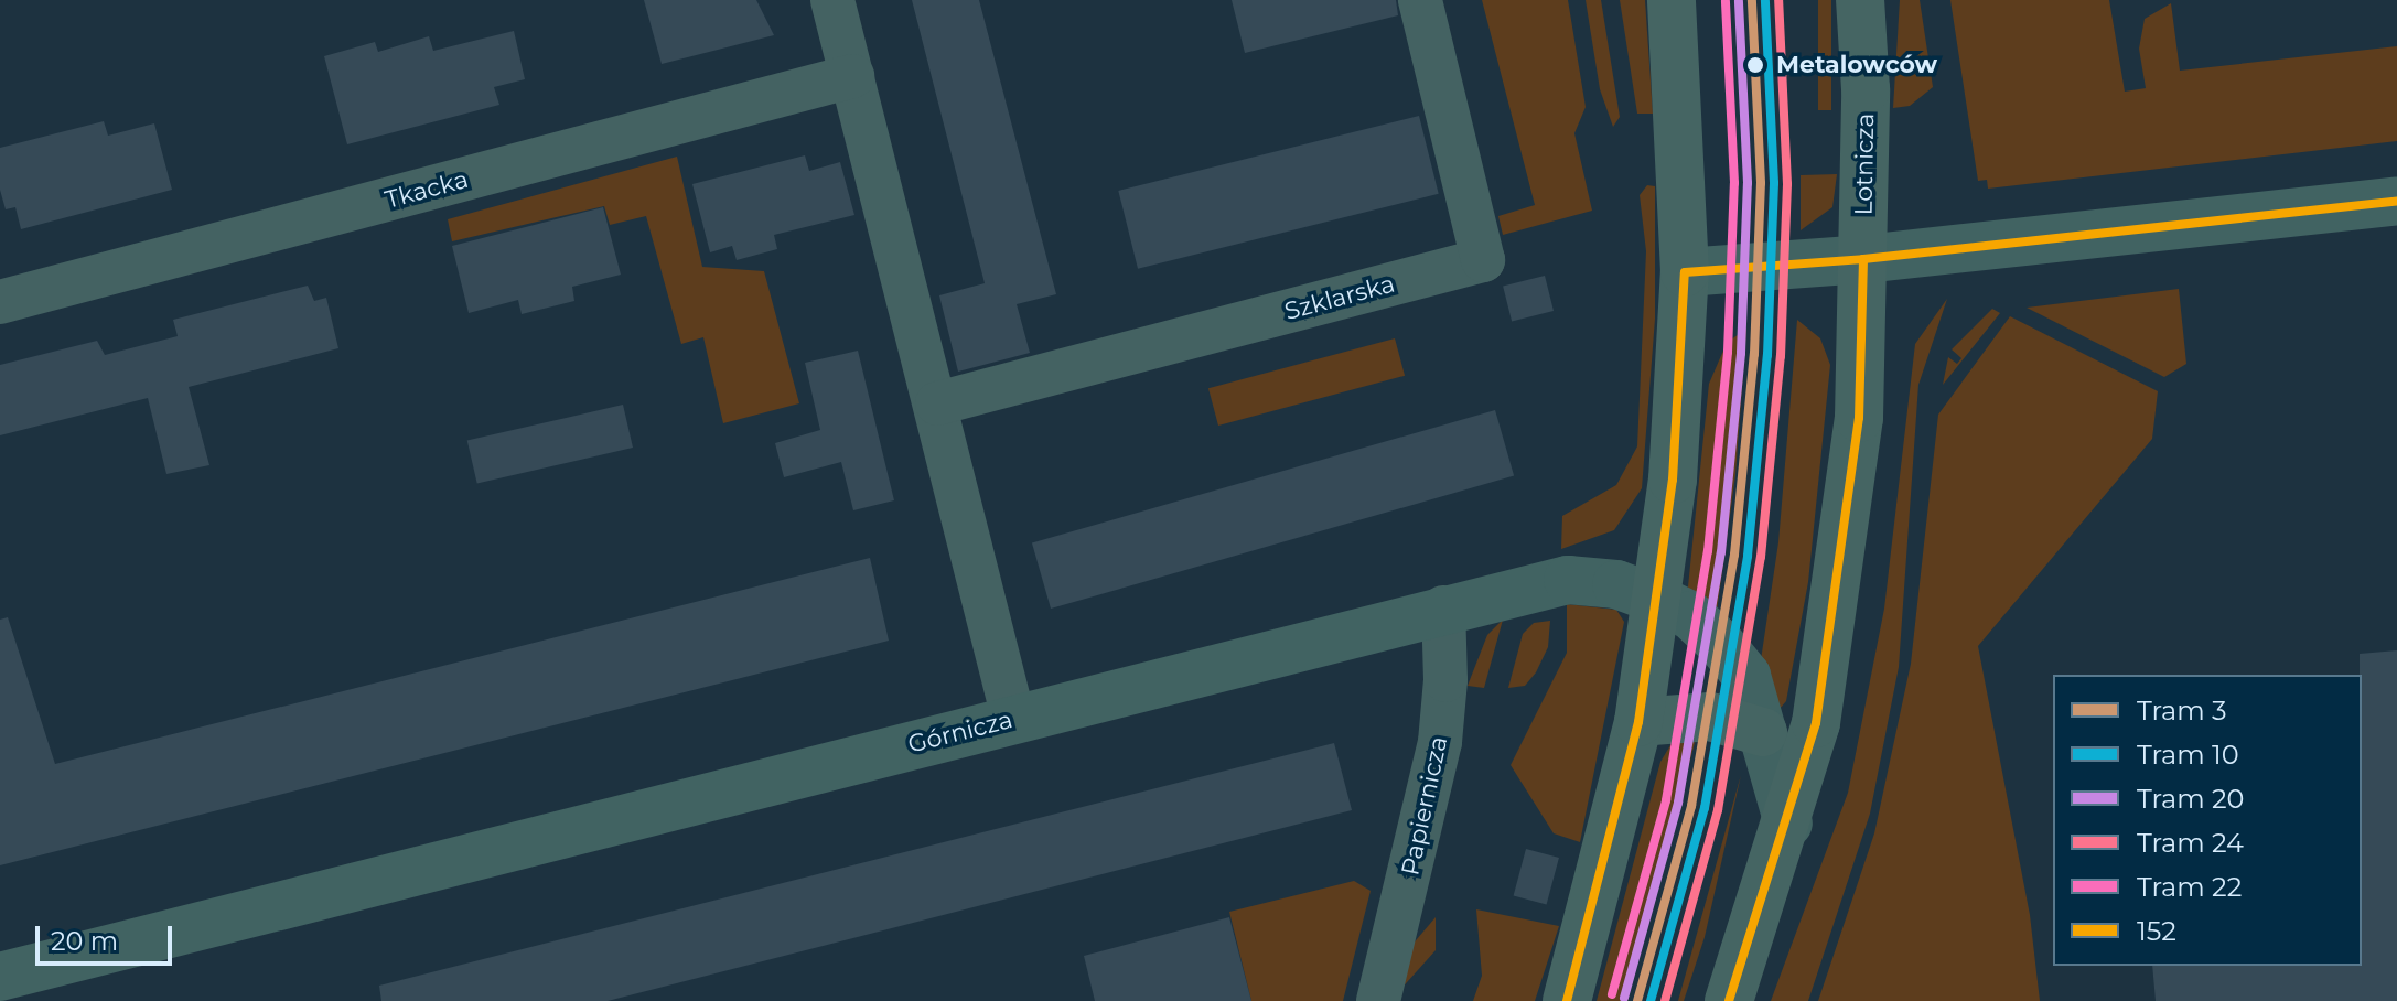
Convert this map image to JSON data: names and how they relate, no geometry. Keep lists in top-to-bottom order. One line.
{"streets":{"main road":["Lotnicza"],"street":["Tkacka","Szklarska","Górnicza","Papiernicza"]},"crossings":[["Lotnicza","Górnicza"],["Górnicza","Papiernicza"]],"places":["Metalowców"],"lines":["tram line 3","tram line 10","tram line 24","tram line 20","tram line 22","transit line 152"],"legend":["Tram 3","Tram 10","Tram 20","Tram 24","Tram 22","152"],"scale_bar":"20 m"}
